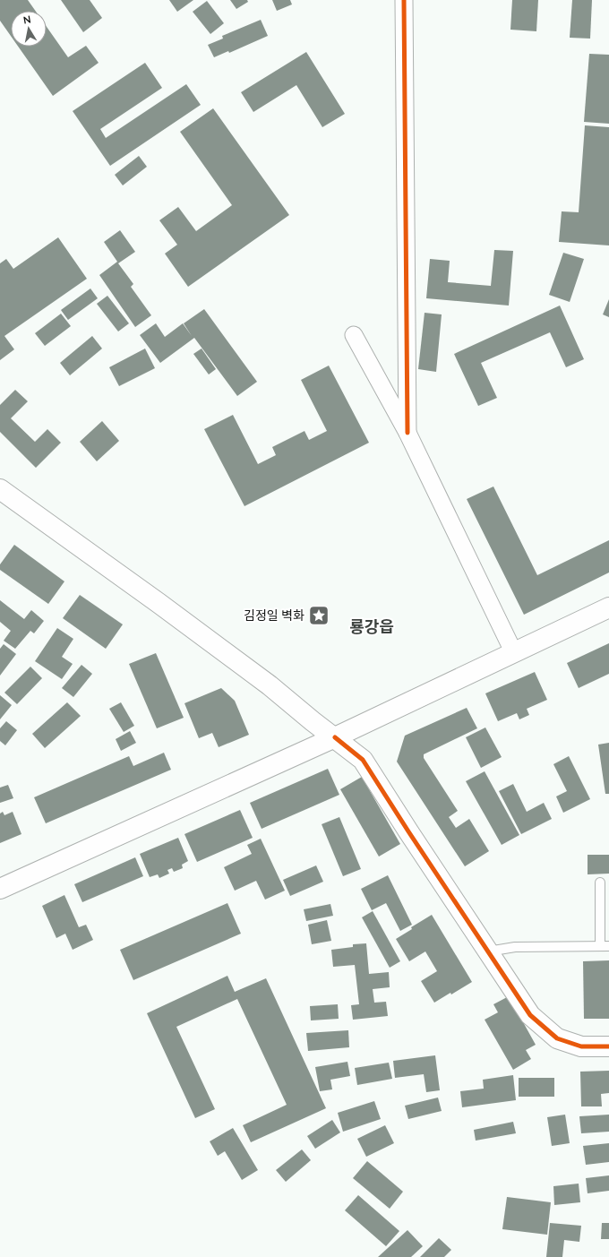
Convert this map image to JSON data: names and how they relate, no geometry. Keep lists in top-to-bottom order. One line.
{"districts":["룡강읍"],"places":{"place":["김정일 벽화"]},"north":"top"}
